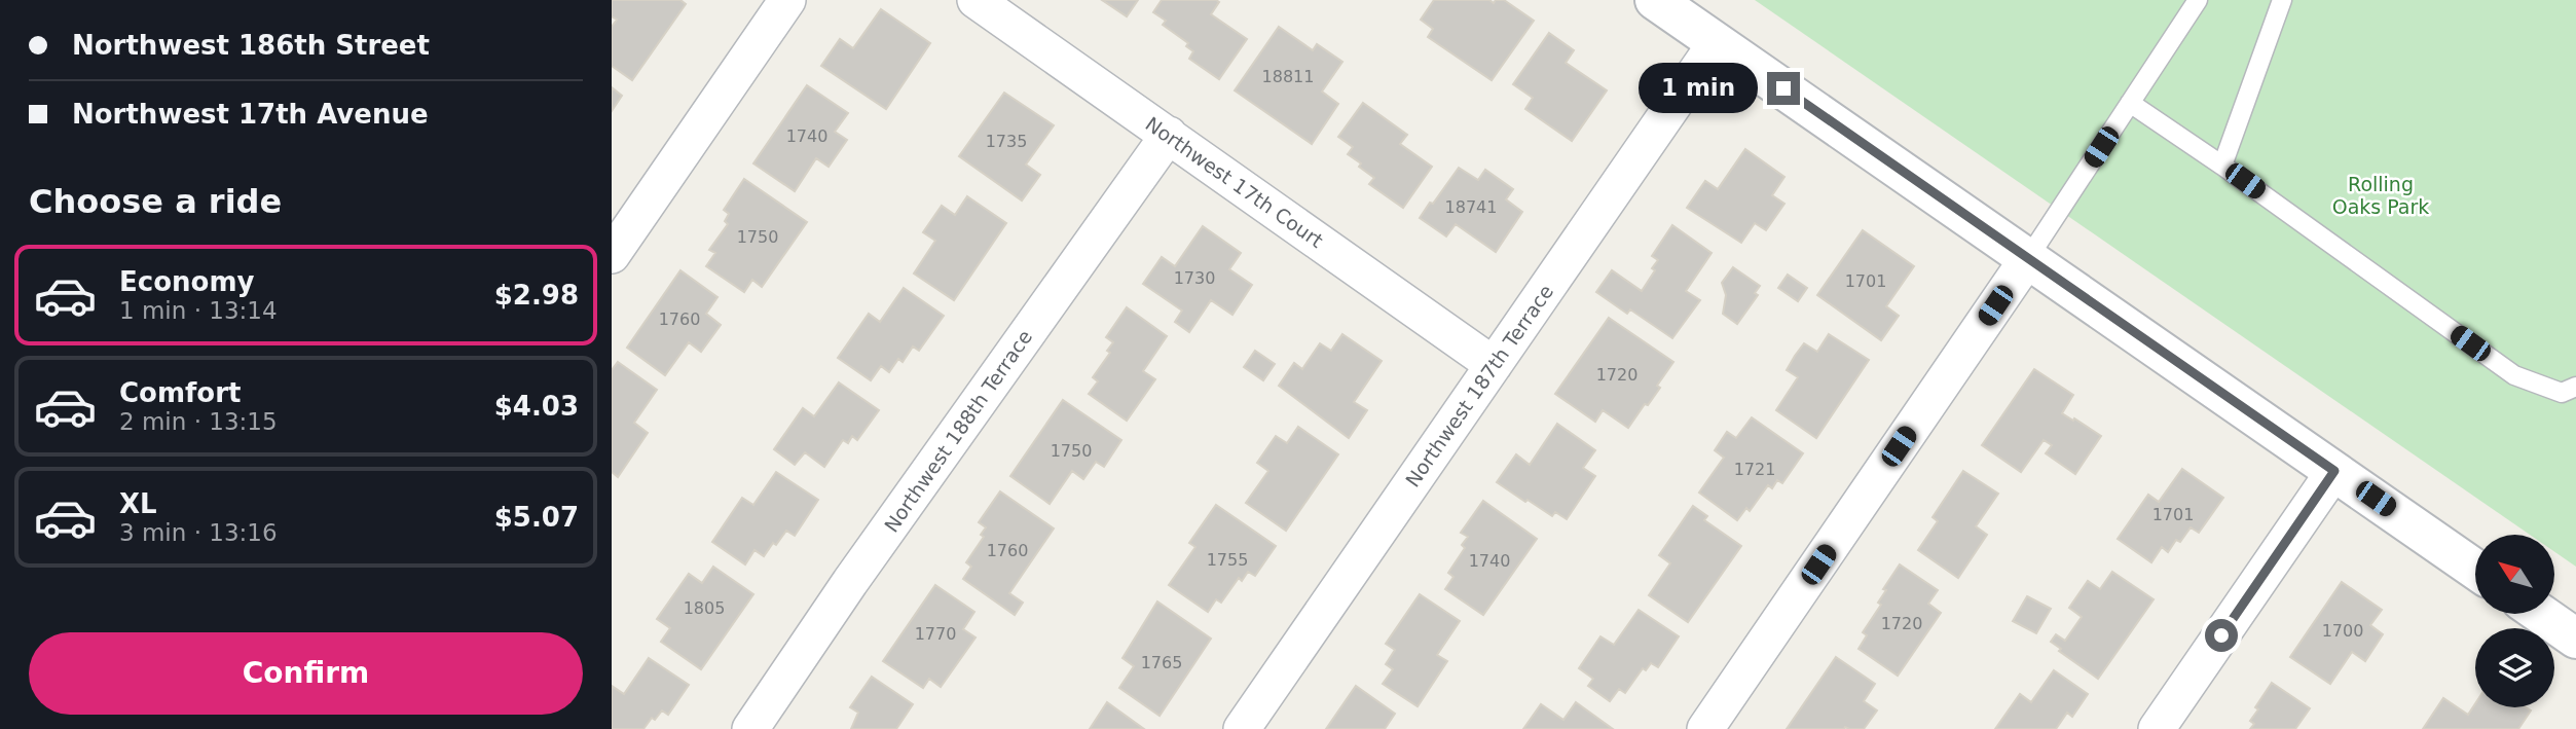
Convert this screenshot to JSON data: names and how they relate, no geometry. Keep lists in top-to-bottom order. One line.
{"streets":{"street":["Northwest 17th Court","Northwest 187th Terrace","Northwest 188th Terrace"]},"crossings":[["Northwest 17th Court","Northwest 187th Terrace"],["Northwest 17th Court","Northwest 188th Terrace"]],"parks":["Rolling Oaks Park"],"house_numbers":["18811","1740","1735","18741","1750","1730","1701","1760","1720","1750","1721","1701","1760","1755","1740","1805","1720","1700","1770","1765"],"north":"top left","page":{"banner":["Northwest 186th Street","Northwest 17th Avenue"],"bubble":"1 min","heading":"Choose a ride","list":[{"name":"Economy","note":"1 min · 13:14","value":"$2.98"},{"name":"Comfort","note":"2 min · 13:15","value":"$4.03"},{"name":"XL","note":"3 min · 13:16","value":"$5.07"}],"buttons":"Confirm"}}
